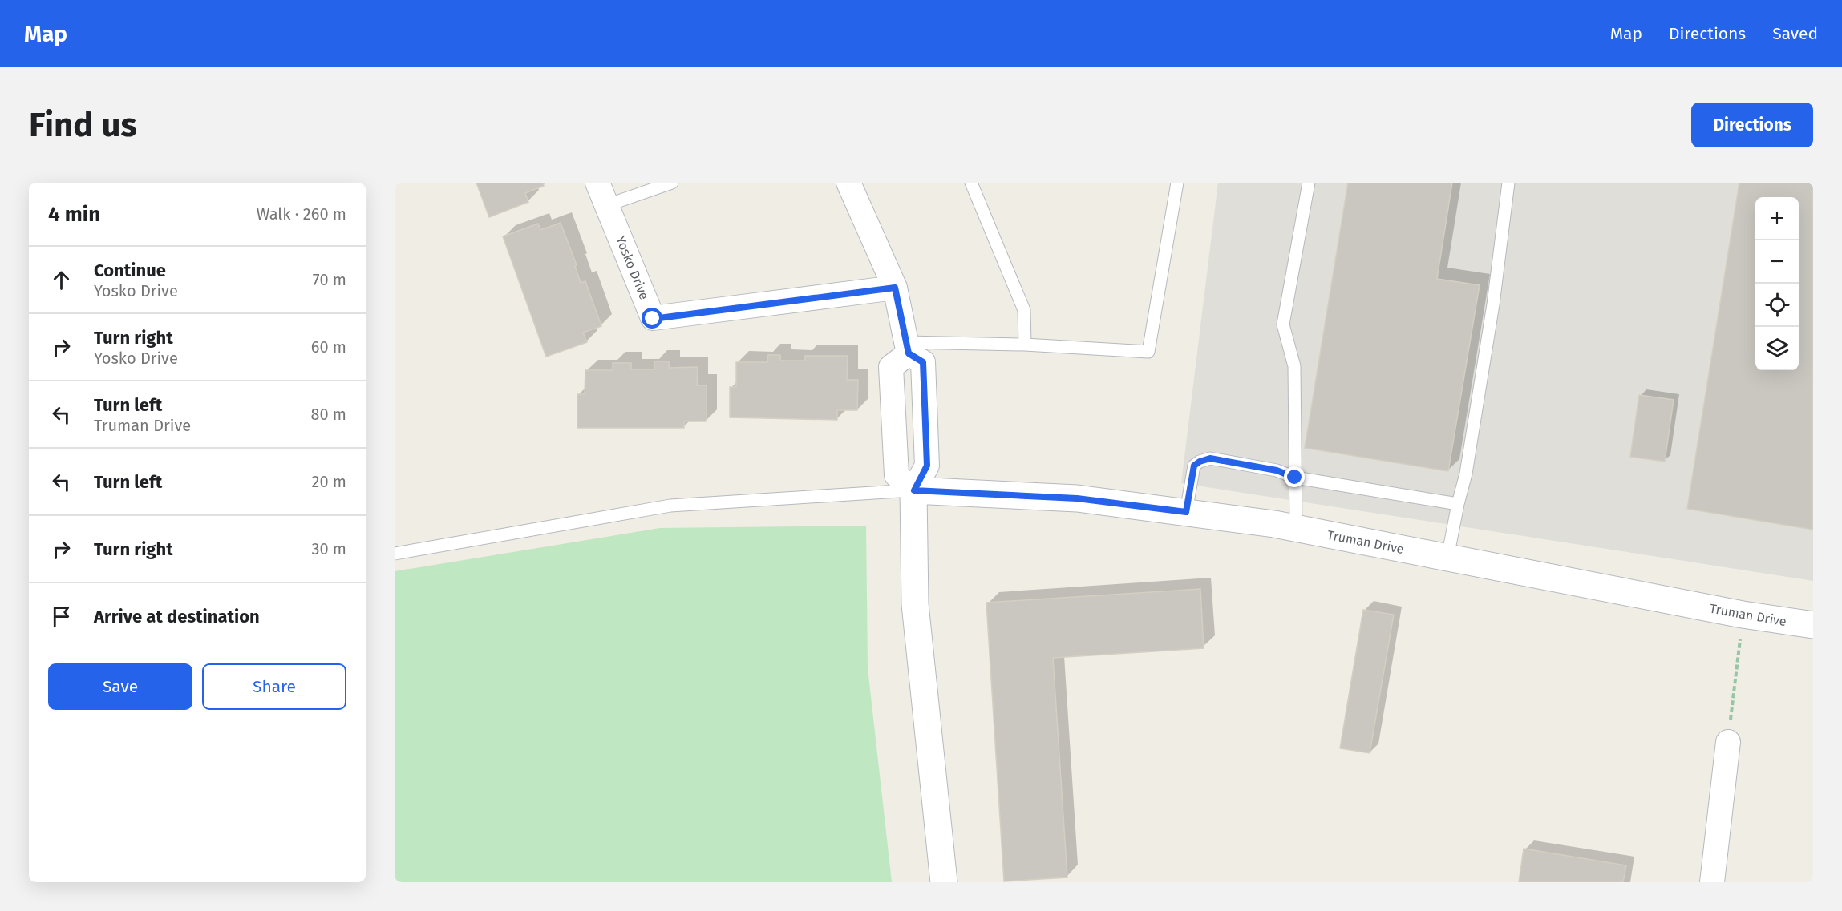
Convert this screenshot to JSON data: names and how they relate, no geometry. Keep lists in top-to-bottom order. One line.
{"streets":{"street":["Yosko Drive","Truman Drive"]},"page":{"header":"Map","nav":["Map","Directions","Saved"],"buttons":["Directions",["Save","Share"]],"title":"Find us","heading":["4 min","Walk · 260 m"],"map_buttons":["+","−"],"list":[["Continue","Yosko Drive","70 m"],["Turn right","Yosko Drive","60 m"],["Turn left","Truman Drive","80 m"],["Turn left","20 m"],["Turn right","30 m"],"Arrive at destination"]}}
